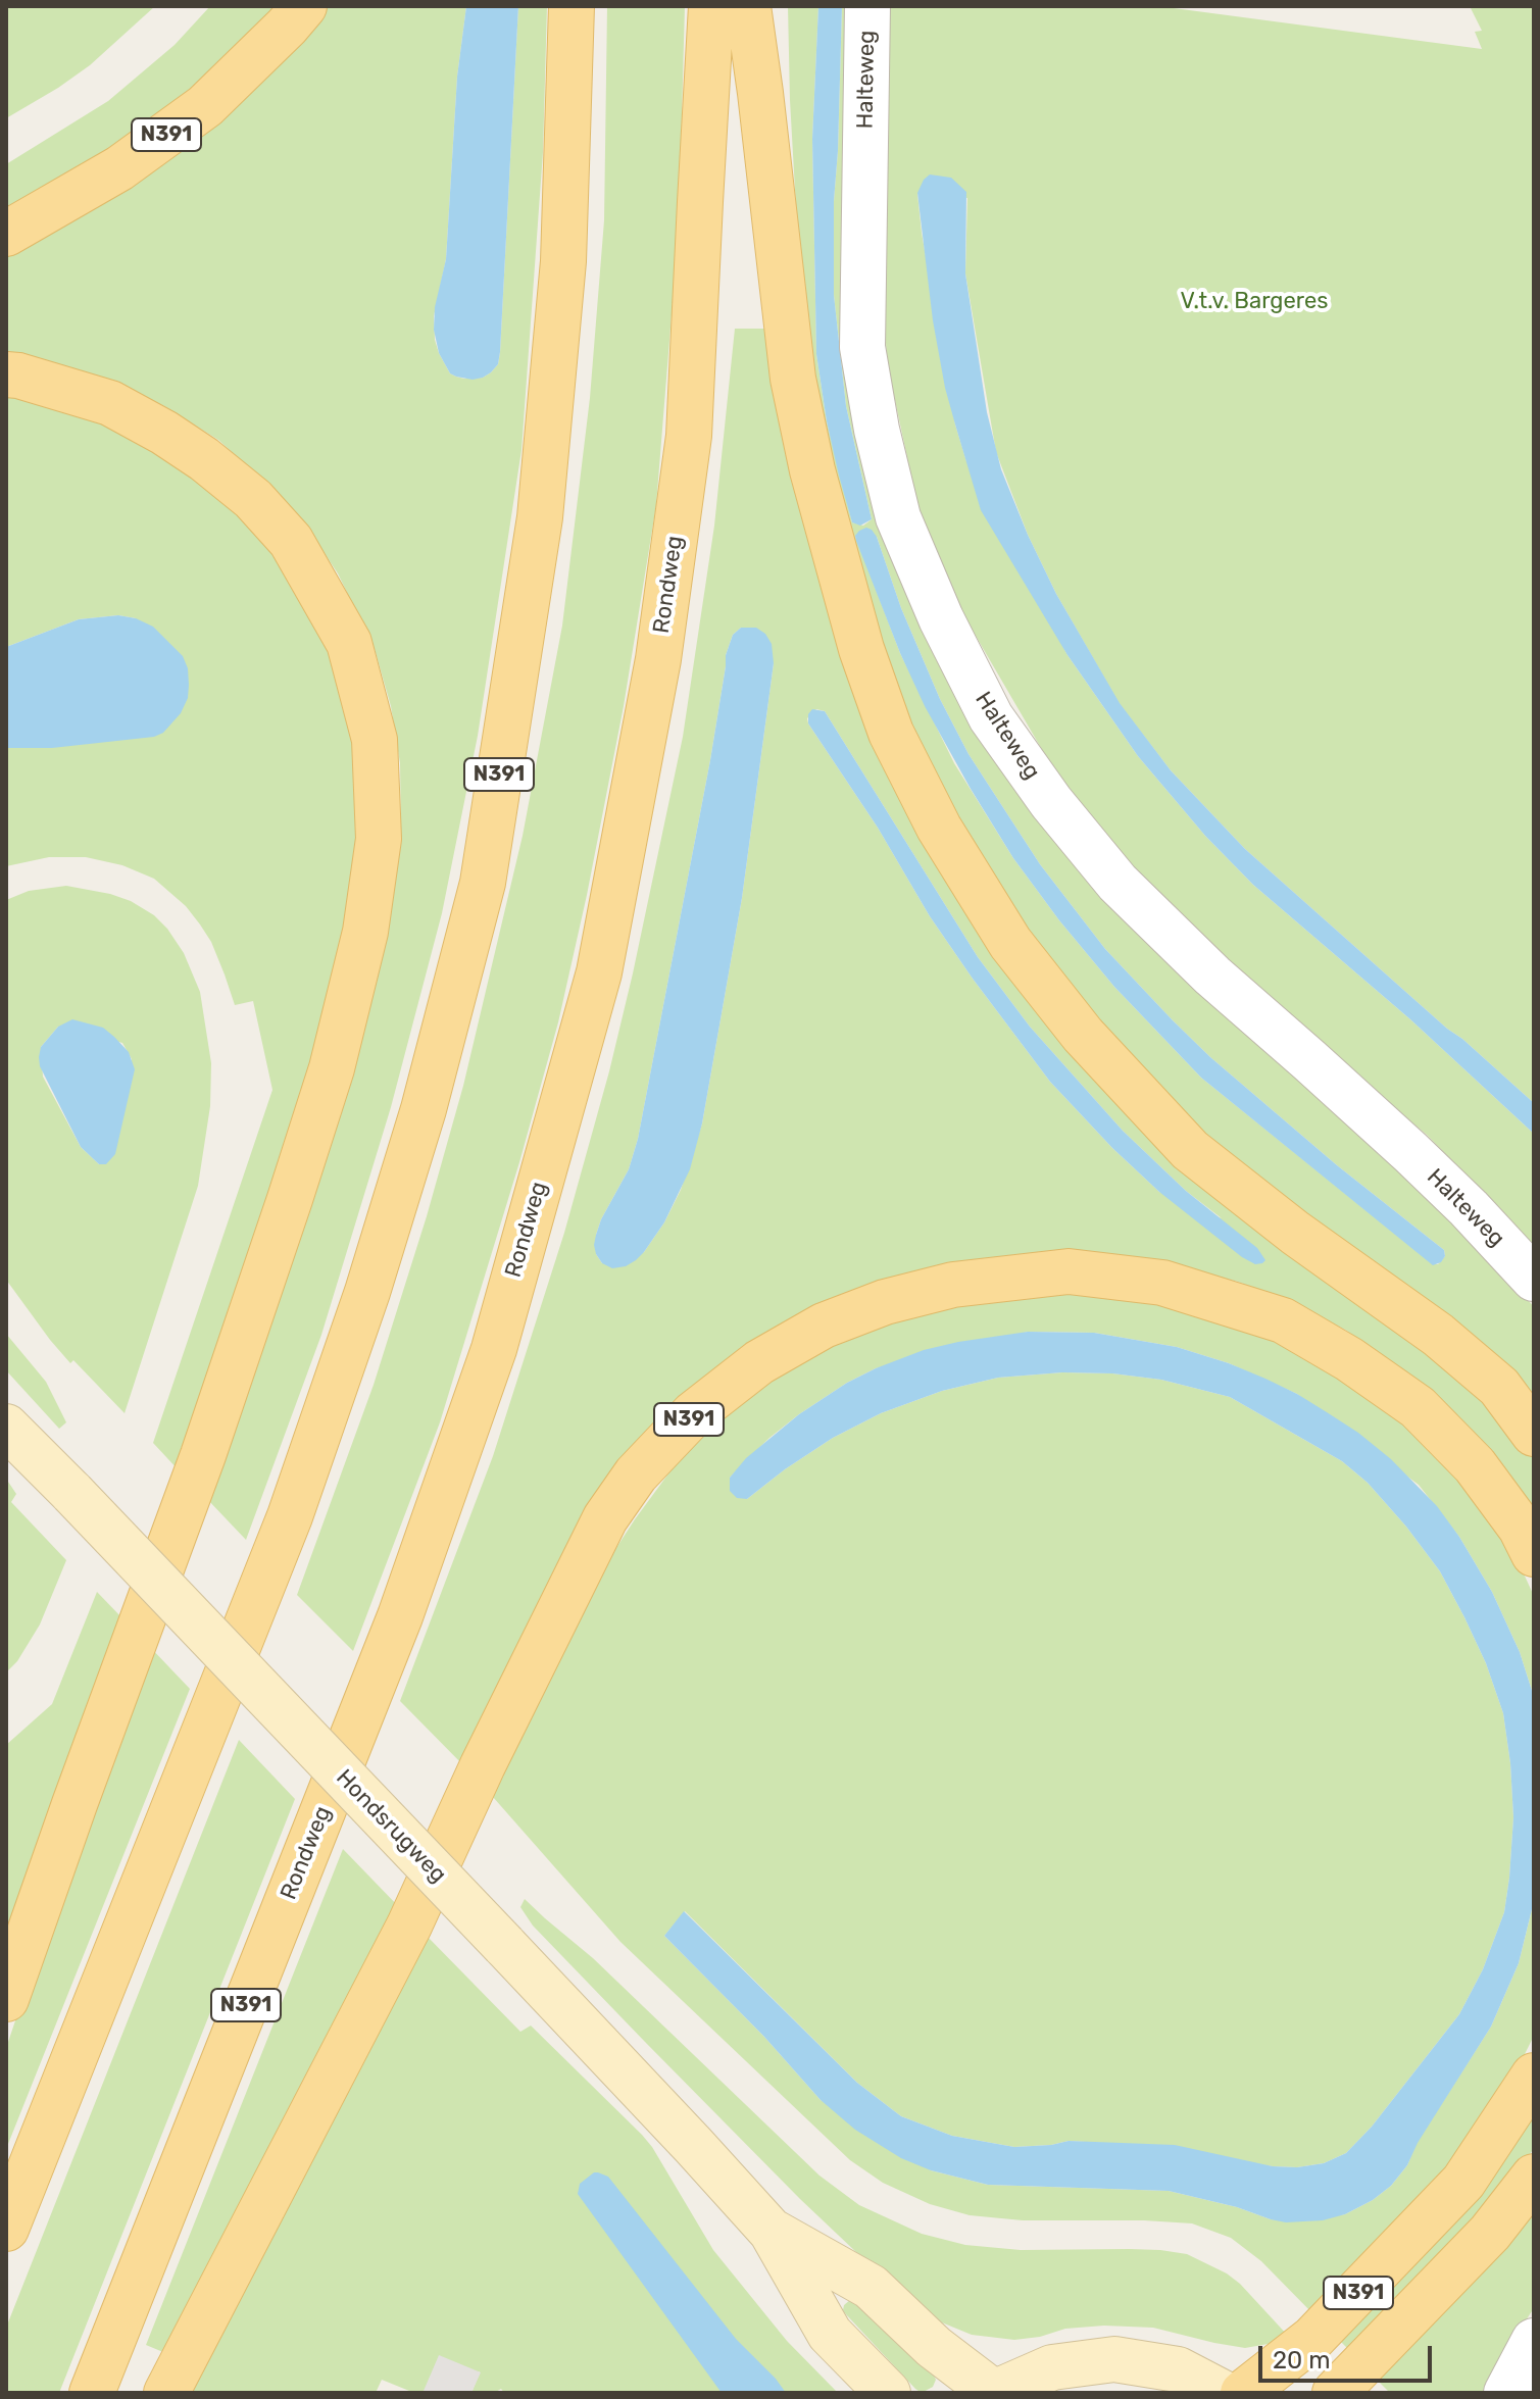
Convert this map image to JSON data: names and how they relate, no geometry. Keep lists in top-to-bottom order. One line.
{"streets":{"main road":["N391","Rondweg","Hondsrugweg"],"street":["Halteweg"]},"parks":["V.t.v. Bargeres"],"scale_bar":"20 m"}
